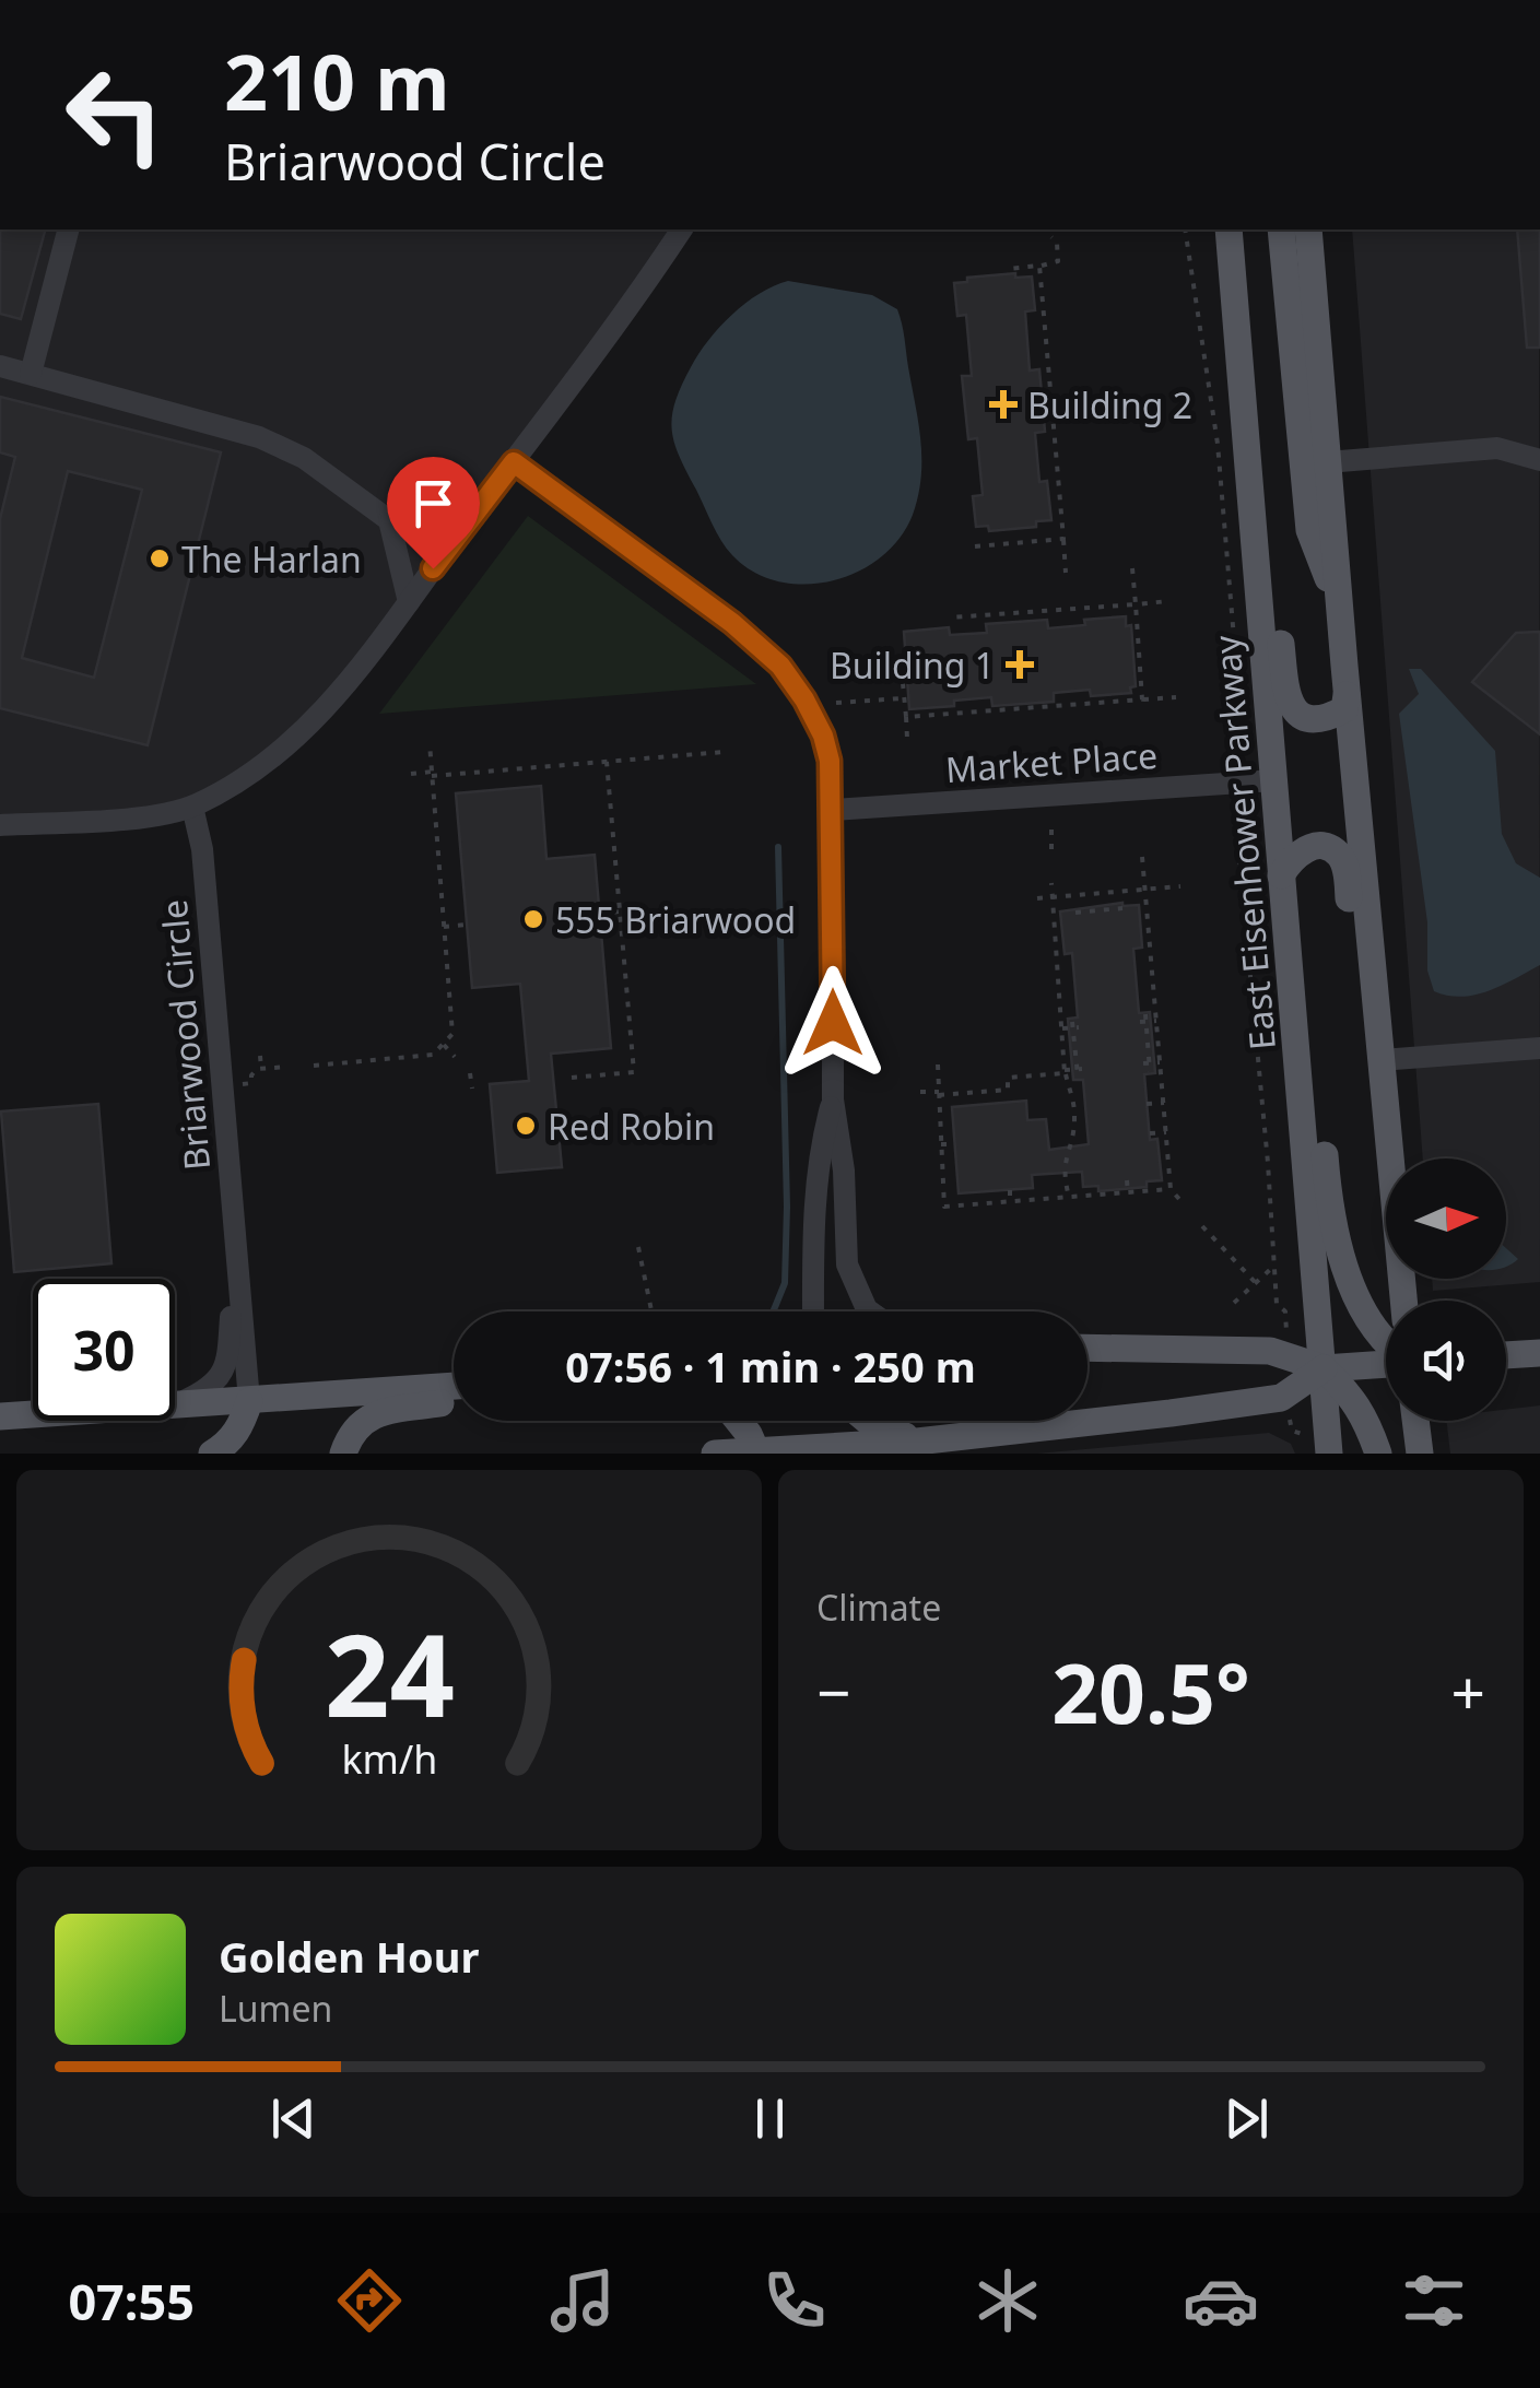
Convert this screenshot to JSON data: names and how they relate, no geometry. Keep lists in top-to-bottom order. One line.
{"streets":{"main road":["East Eisenhower Parkway"],"street":["Market Place","Briarwood Circle"]},"crossings":[["Market Place","East Eisenhower Parkway"]],"places":{"health":["Building 2","Building 1"],"other":["The Harlan","555 Briarwood","Red Robin"]},"north":"right","page":{"turn":["210 m","Briarwood Circle"],"limit":"30","trip":"07:56 · 1 min · 250 m","tile":"Climate","heat":["−","20.5°","+"],"song":["Golden Hour","Lumen"],"tabs":"07:55","gauge":["24","km/h"]}}
